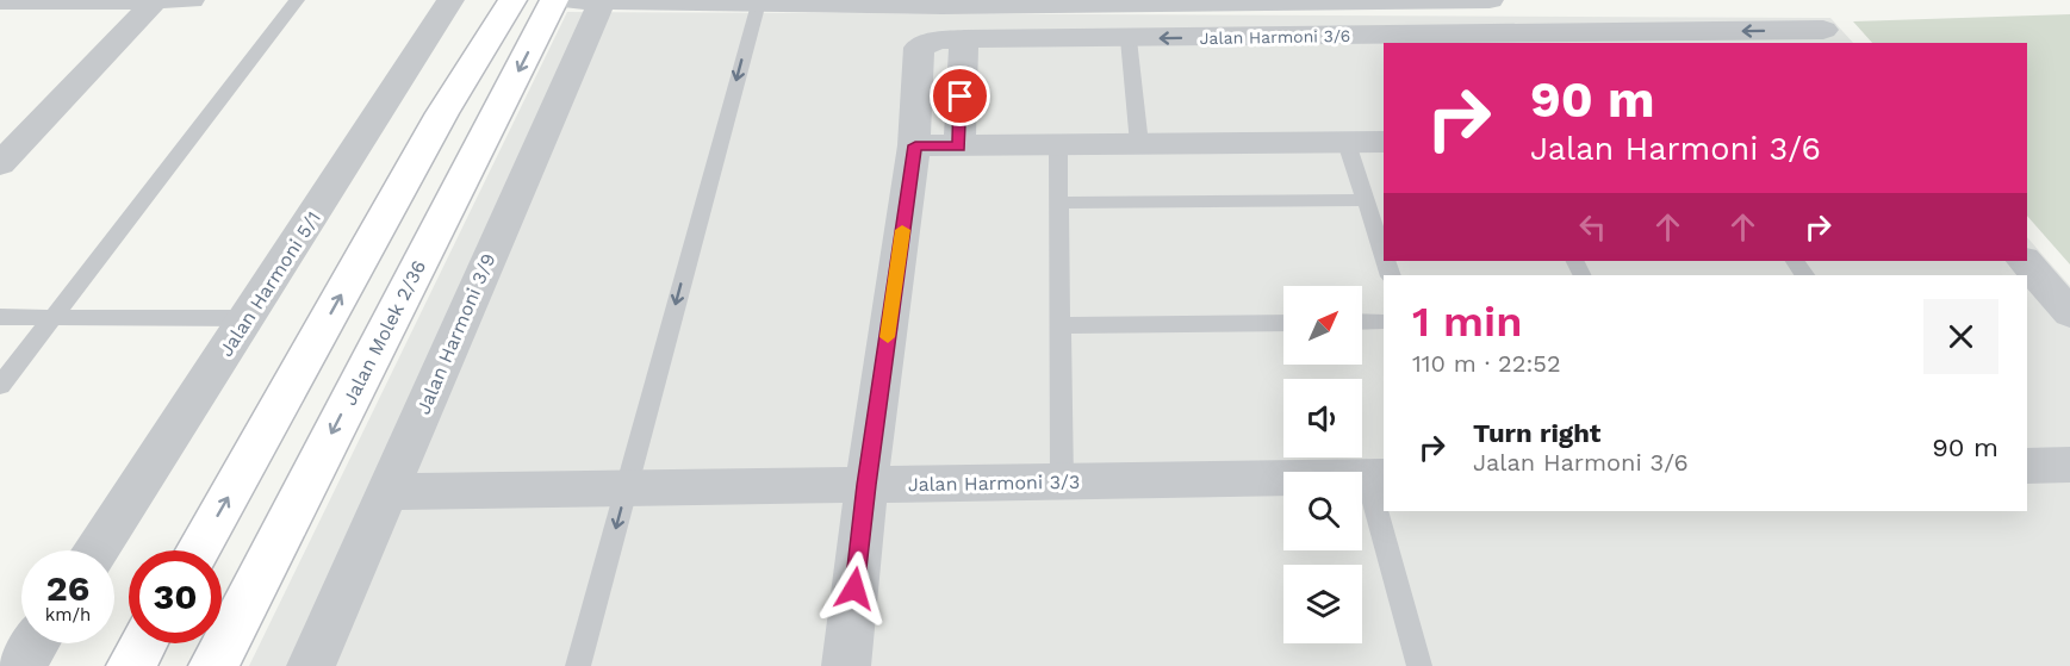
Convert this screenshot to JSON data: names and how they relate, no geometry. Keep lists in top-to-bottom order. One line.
{"streets":{"street":["Jalan Harmoni 3/6","Jalan Harmoni 5/1","Jalan Molek 2/36","Jalan Harmoni 3/9","Jalan Harmoni 3/3"]},"crossings":[["Jalan Harmoni 3/9","Jalan Harmoni 3/3"]],"north":"top right","page":{"turn":["90 m","Jalan Harmoni 3/6"],"heading":["1 min","110 m · 22:52"],"list":[{"name":"Turn right","note":"Jalan Harmoni 3/6","value":"90 m"}],"speed":"26 km/h","limit":"30"}}
